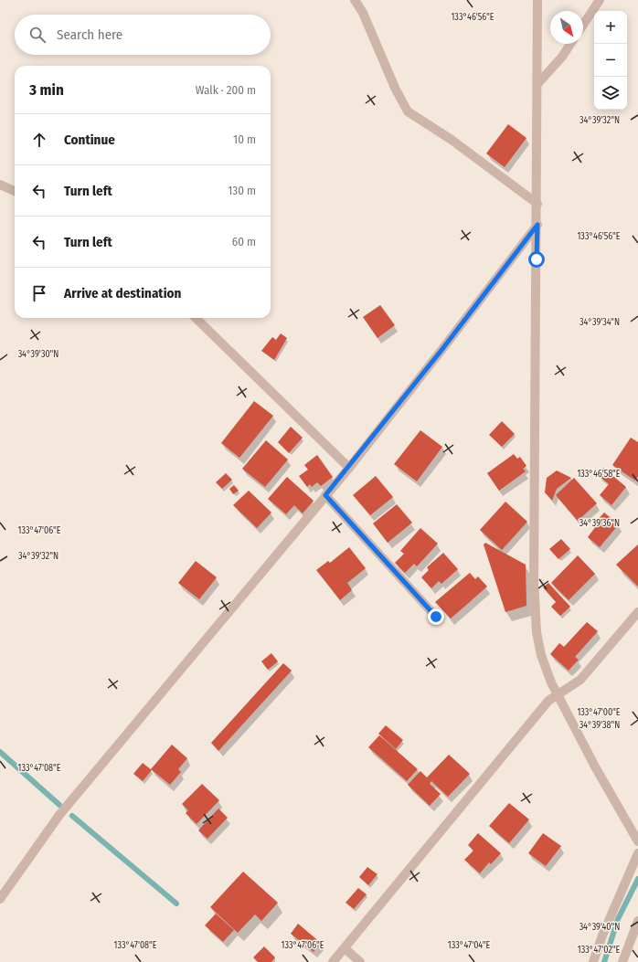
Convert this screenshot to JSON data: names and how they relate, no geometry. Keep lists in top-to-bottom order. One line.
{"north":"bottom right","page":{"map_buttons":["+","−"],"search":"Search here","heading":["3 min","Walk · 200 m"],"list":[["Continue","10 m"],["Turn left","130 m"],["Turn left","60 m"],"Arrive at destination"]},"coordinates":["133°46'56\"E","34°39'32\"N","34°39'34\"N","34°39'30\"N","133°46'58\"E","34°39'36\"N","133°47'06\"E","133°47'00\"E","34°39'38\"N","133°47'08\"E","34°39'40\"N","133°47'04\"E","133°47'02\"E"]}
